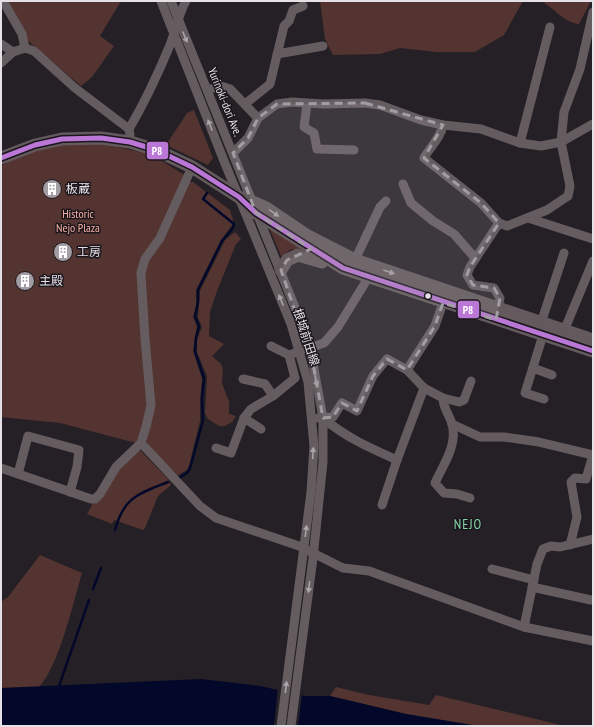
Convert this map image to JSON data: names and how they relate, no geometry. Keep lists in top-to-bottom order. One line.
{"streets":{"street":["Yurinoki-dori Ave.","根城前田線"]},"crossings":[["Yurinoki-dori Ave.","根城前田線"]],"districts":["NEJO"],"parks":["Historic Nejo Plaza"],"places":{"building":["板蔵","工房","主殿"]},"lines":["transit line P8"]}
